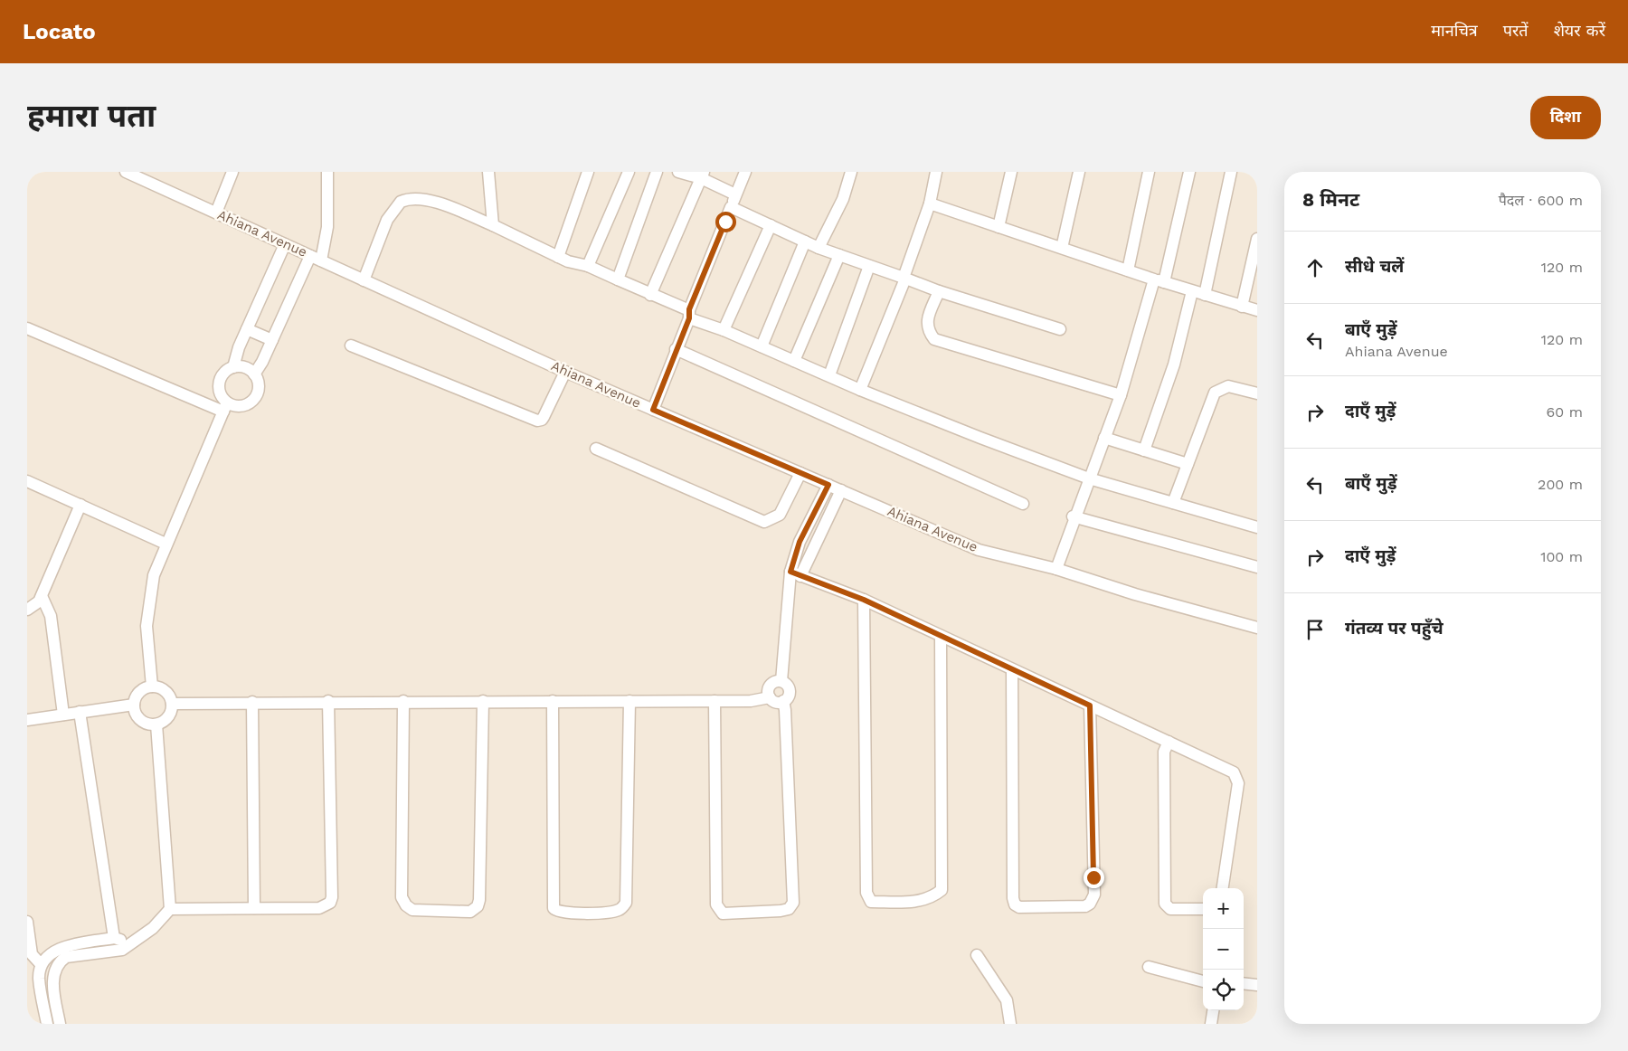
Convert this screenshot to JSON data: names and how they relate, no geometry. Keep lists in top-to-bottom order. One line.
{"streets":{"street":["Ahiana Avenue"]},"page":{"header":"Locato","nav":["मानचित्र","परतें","शेयर करें"],"buttons":"दिशा","title":"हमारा पता","heading":["8 मिनट","पैदल · 600 m"],"list":[["सीधे चलें","120 m"],["बाएँ मुड़ें","Ahiana Avenue","120 m"],["दाएँ मुड़ें","60 m"],["बाएँ मुड़ें","200 m"],["दाएँ मुड़ें","100 m"],"गंतव्य पर पहुँचे"],"map_buttons":["+","−"]}}
